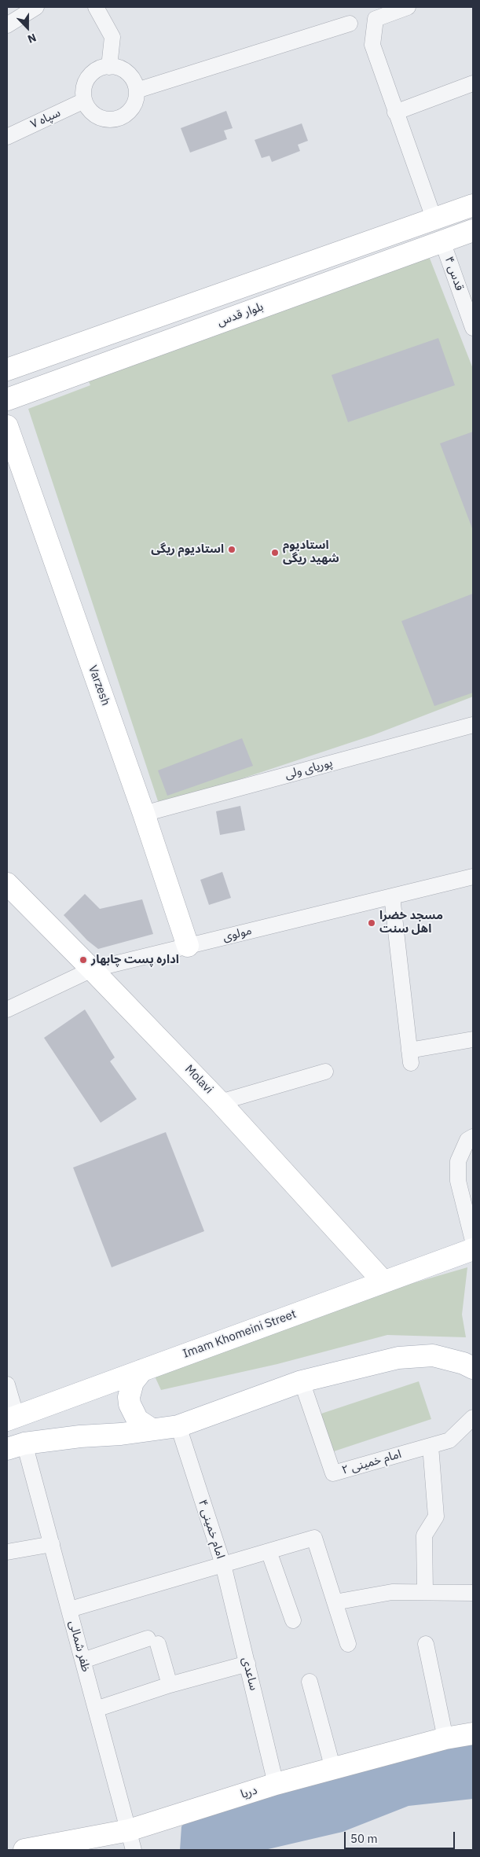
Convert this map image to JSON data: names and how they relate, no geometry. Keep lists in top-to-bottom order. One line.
{"streets":{"main road":["بلوار قدس","Varzesh","Molavi","Imam Khomeini Street","دریا"],"street":["سپاه ۷","قدس ۴","پوریای ولی","مولوی","امام خمینی ۲","امام خمینی ۴","ظفر شمالی","ساعدی"]},"crossings":[["قدس ۴","بلوار قدس"],["Varzesh","پوریای ولی"],["Varzesh","مولوی"],["مولوی","Molavi"],["Molavi","Imam Khomeini Street"],["امام خمینی ۴","ساعدی"],["ظفر شمالی","دریا"],["ساعدی","دریا"]],"places":["استادیوم ریگی","استادیوم شهید ریگی","مسجد خضرا اهل سنت","اداره پست چابهار"],"scale_bar":"50 m","north":"bottom"}
